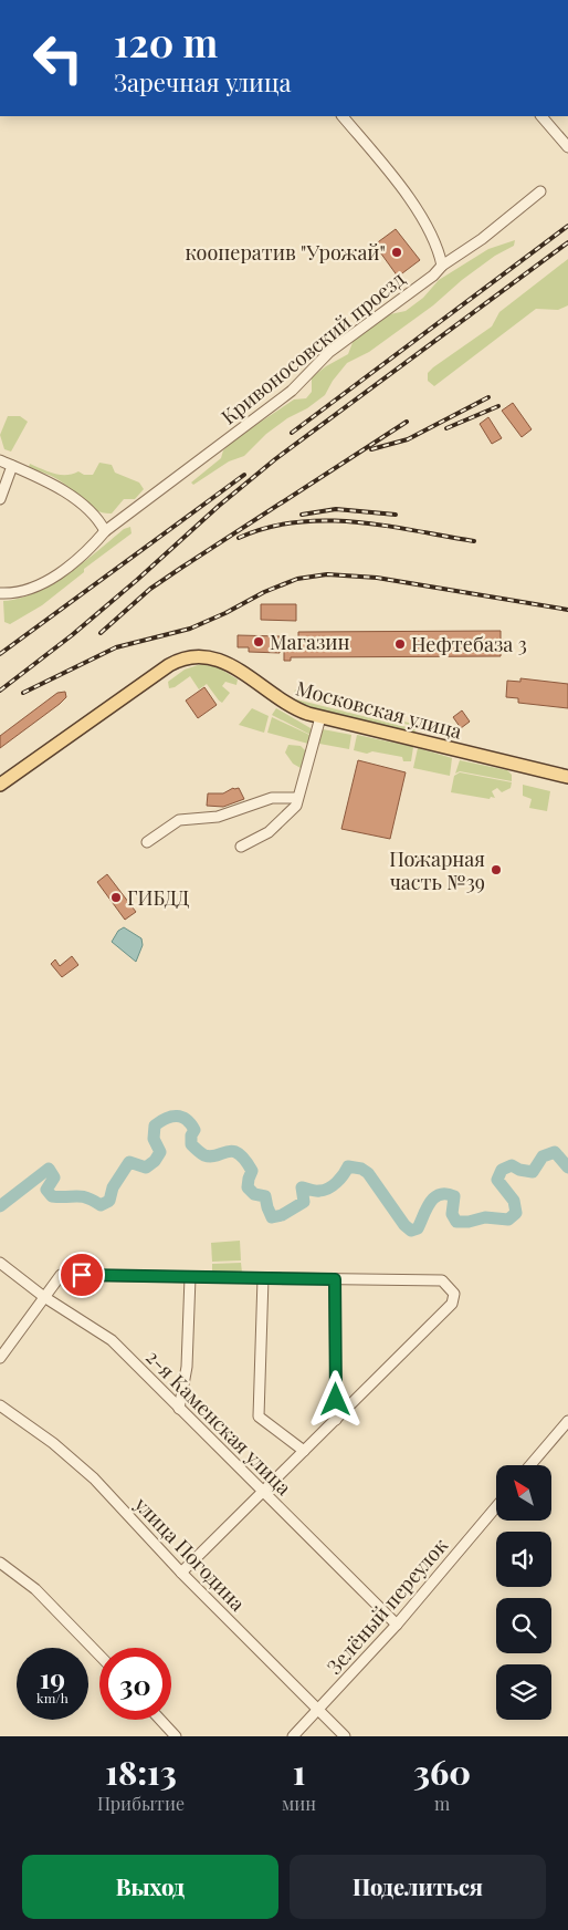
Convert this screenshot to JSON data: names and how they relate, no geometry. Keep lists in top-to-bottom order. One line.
{"streets":{"main road":["Московская улица"],"street":["Кривоносовский проезд","2-я Каменская улица","улица Погодина","Зелёный переулок"]},"crossings":[["2-я Каменская улица","Зелёный переулок"],["улица Погодина","Зелёный переулок"]],"places":["кооператив \"Урожай\"","Магазин","Нефтебаза 3","Пожарная часть №39","ГИБДД"],"north":"top left","page":{"turn":["120 m","Заречная улица"],"speed":"19 km/h","limit":"30","eta":["18:13","Прибытие","1","мин","360","m"],"buttons":["Выход","Поделиться"]}}
